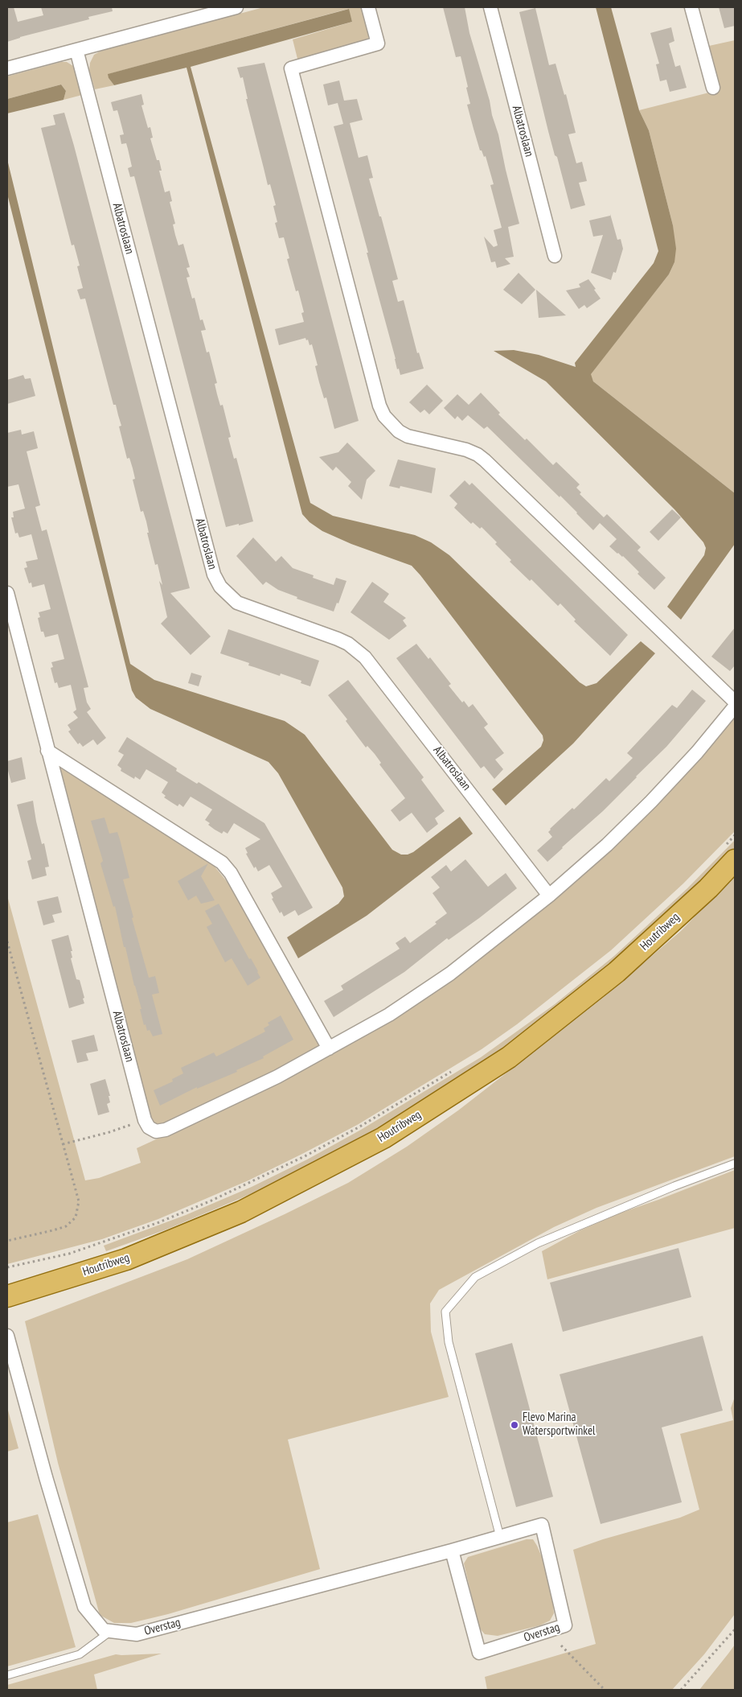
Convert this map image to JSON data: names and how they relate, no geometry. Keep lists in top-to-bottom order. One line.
{"streets":{"main road":["Houtribweg"],"street":["Albatroslaan","Overstag"]},"places":["Flevo Marina Watersportwinkel"]}
